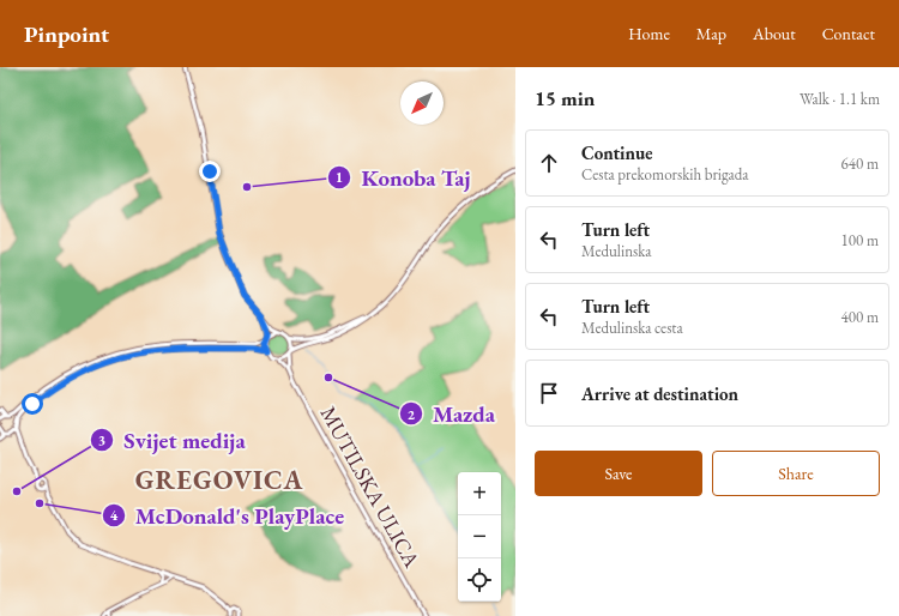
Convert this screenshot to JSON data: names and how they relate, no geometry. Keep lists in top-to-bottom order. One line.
{"streets":{"main road":["MUTILSKA ULICA"]},"districts":["GREGOVICA"],"places":["Konoba Taj","Mazda","Svijet medija","McDonald's PlayPlace"],"north":"bottom left","page":{"header":"Pinpoint","nav":["Home","Map","About","Contact"],"heading":["15 min","Walk · 1.1 km"],"list":[["Continue","Cesta prekomorskih brigada","640 m"],["Turn left","Medulinska","100 m"],["Turn left","Medulinska cesta","400 m"],"Arrive at destination"],"buttons":["Save","Share"],"map_buttons":["+","−"]}}
